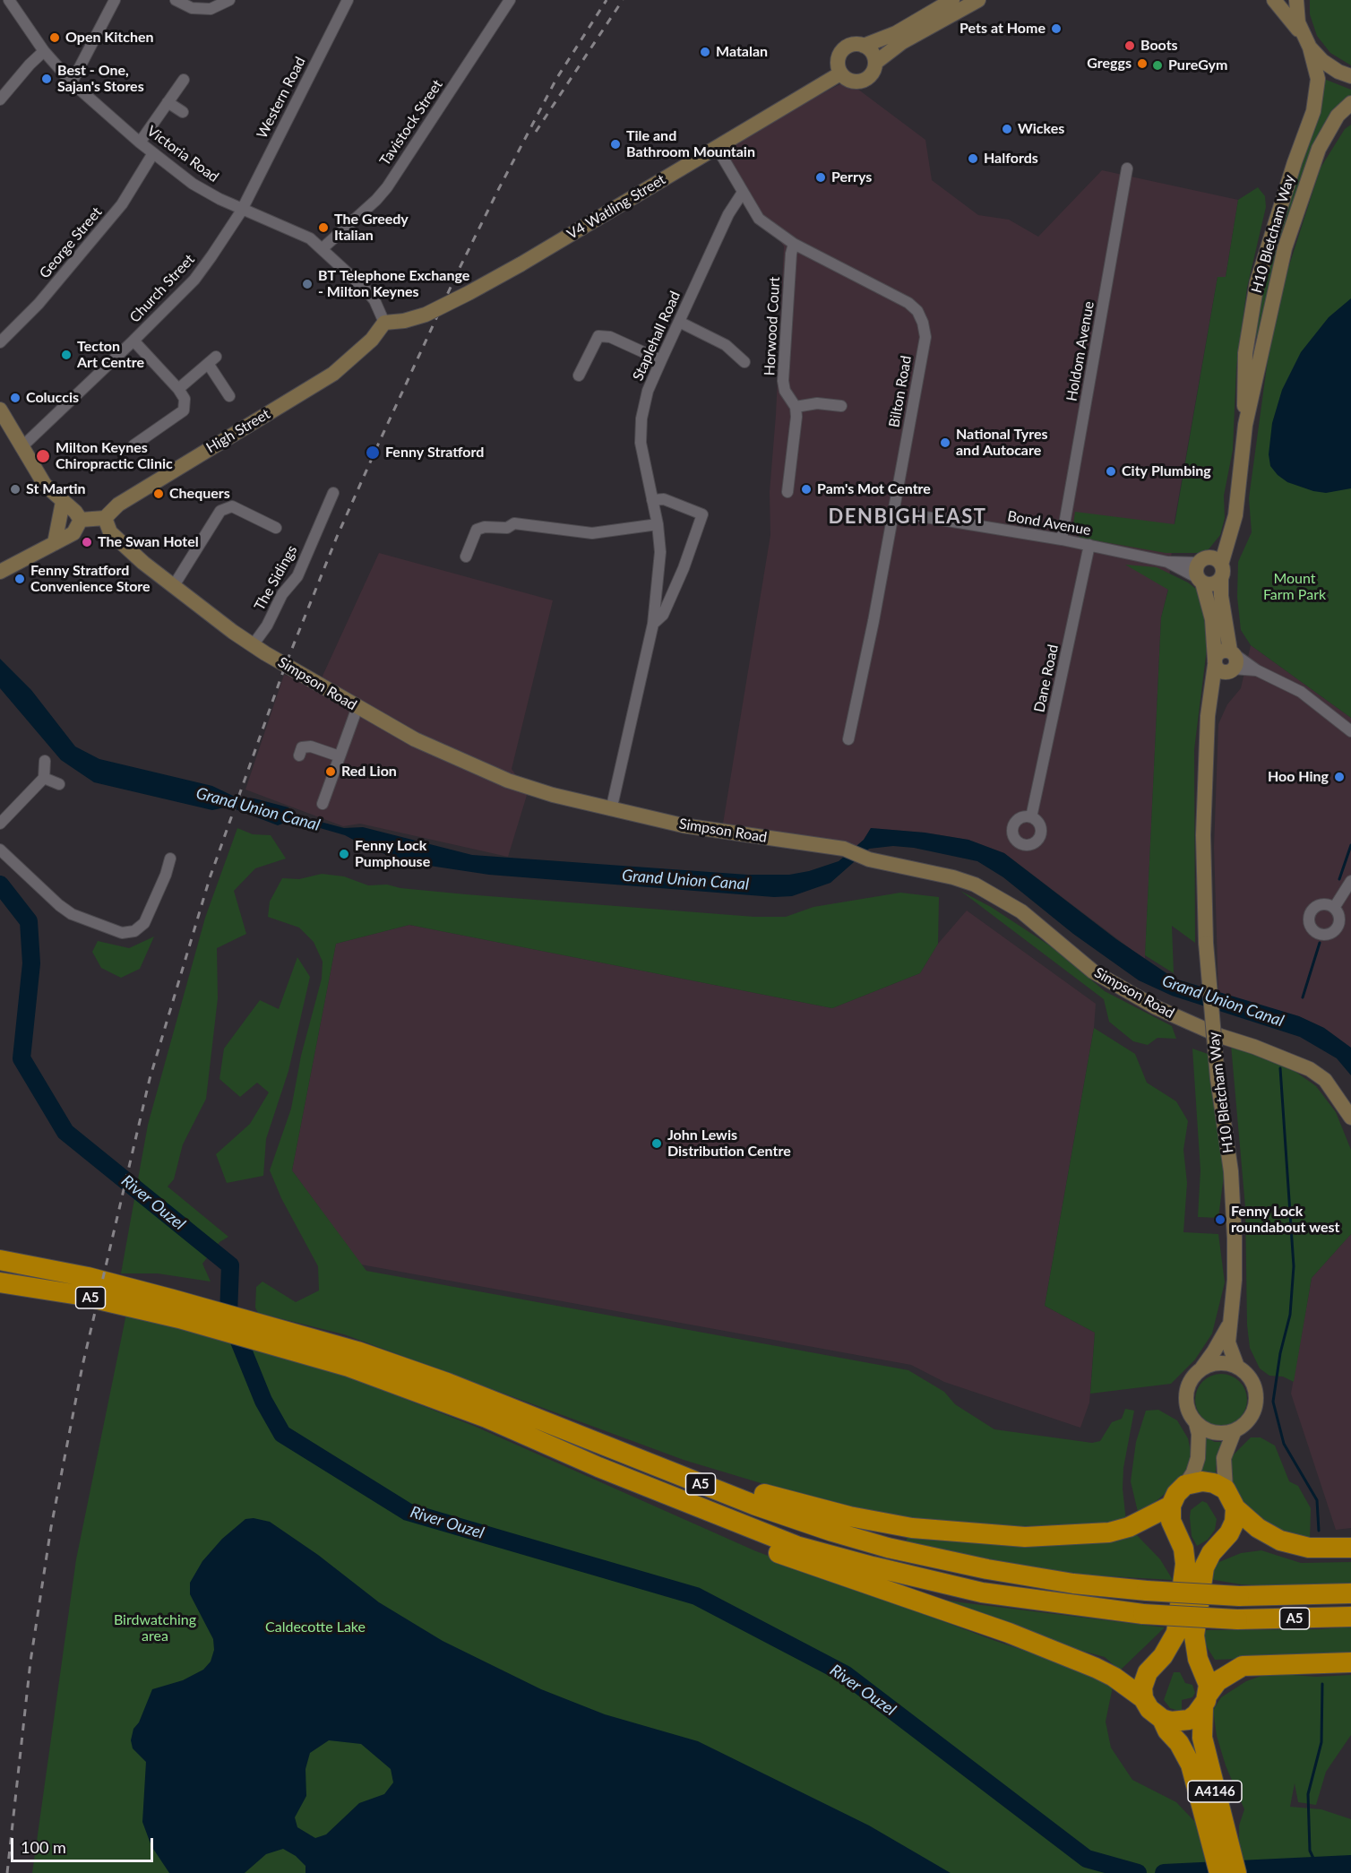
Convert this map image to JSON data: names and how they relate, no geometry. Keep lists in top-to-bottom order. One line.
{"streets":{"highway":["A5","A4146"],"street":["Western Road","Tavistock Street","Victoria Road","V4 Watling Street","H10 Bletcham Way","George Street","Church Street","Horwood Court","Staplehall Road","Holdom Avenue","Bilton Road","High Street","Bond Avenue","The Sidings","Dane Road","Simpson Road"]},"crossings":[["Western Road","Victoria Road"],["Western Road","Church Street"],["Tavistock Street","Victoria Road"],["Victoria Road","V4 Watling Street"],["Victoria Road","George Street"],["Victoria Road","Church Street"],["Victoria Road","High Street"],["V4 Watling Street","Bilton Road"],["V4 Watling Street","High Street"],["H10 Bletcham Way","Bond Avenue"],["Horwood Court","Bilton Road"],["Staplehall Road","Bilton Road"],["Staplehall Road","Simpson Road"],["Holdom Avenue","Bond Avenue"],["Bilton Road","Bond Avenue"],["High Street","Simpson Road"],["Bond Avenue","Dane Road"],["The Sidings","Simpson Road"]],"districts":["DENBIGH EAST"],"water":["Grand Union Canal","River Ouzel"],"parks":["Mount Farm Park","Birdwatching area","Caldecotte Lake"],"places":["Pets at Home","Open Kitchen","Boots","Matalan","Greggs","PureGym","Best - One, Sajan's Stores","Wickes","Tile and Bathroom Mountain","Halfords","Perrys","The Greedy Italian","BT Telephone Exchange - Milton Keynes","Tecton Art Centre","Coluccis","National Tyres and Autocare","Fenny Stratford","Milton Keynes Chiropractic Clinic","City Plumbing","St Martin","Pam's Mot Centre","Chequers","The Swan Hotel","Fenny Stratford Convenience Store","Red Lion","Hoo Hing","Fenny Lock Pumphouse","John Lewis Distribution Centre","Fenny Lock roundabout west"],"scale_bar":"100 m"}
